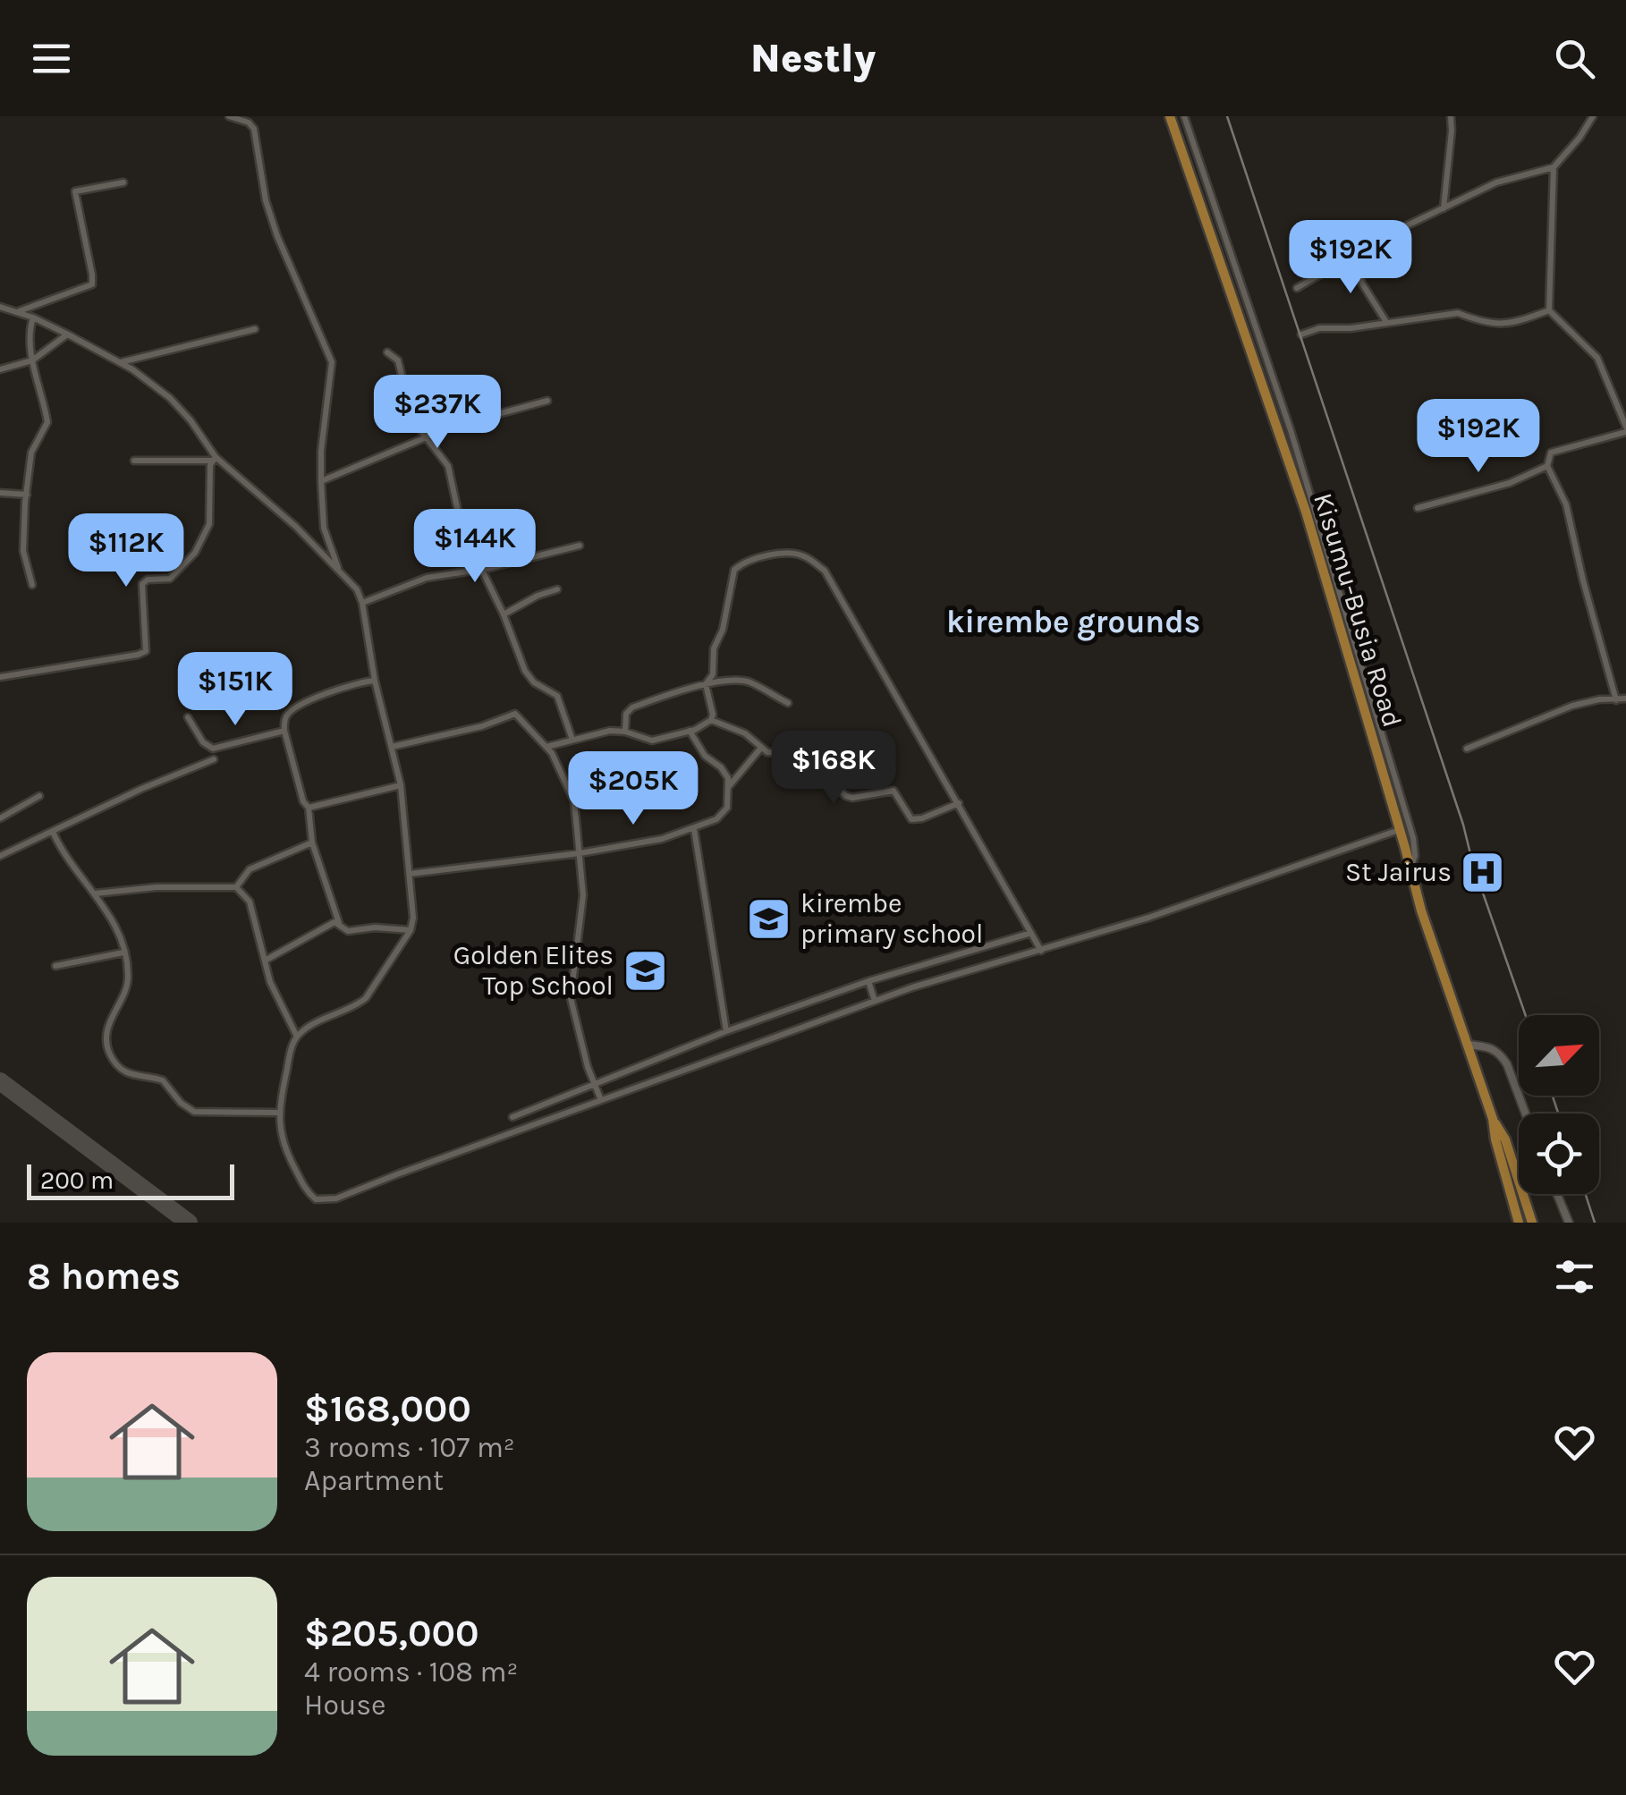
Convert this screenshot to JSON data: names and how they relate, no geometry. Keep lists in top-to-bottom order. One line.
{"streets":{"highway":["Kisumu-Busia Road"]},"districts":["kirembe grounds"],"places":{"hospital":["St Jairus"],"school or university":["kirembe primary school","Golden Elites Top School"]},"scale_bar":"200 m","north":"top right","page":{"header":"Nestly","price":["$192K","$237K","$192K","$144K","$112K","$151K","$168K","$205K"],"scale":"200 m","heading":"8 homes","list":[{"name":"$168,000","note":"3 rooms · 107 m² · Apartment"},{"name":"$205,000","note":"4 rooms · 108 m² · House"}]}}
